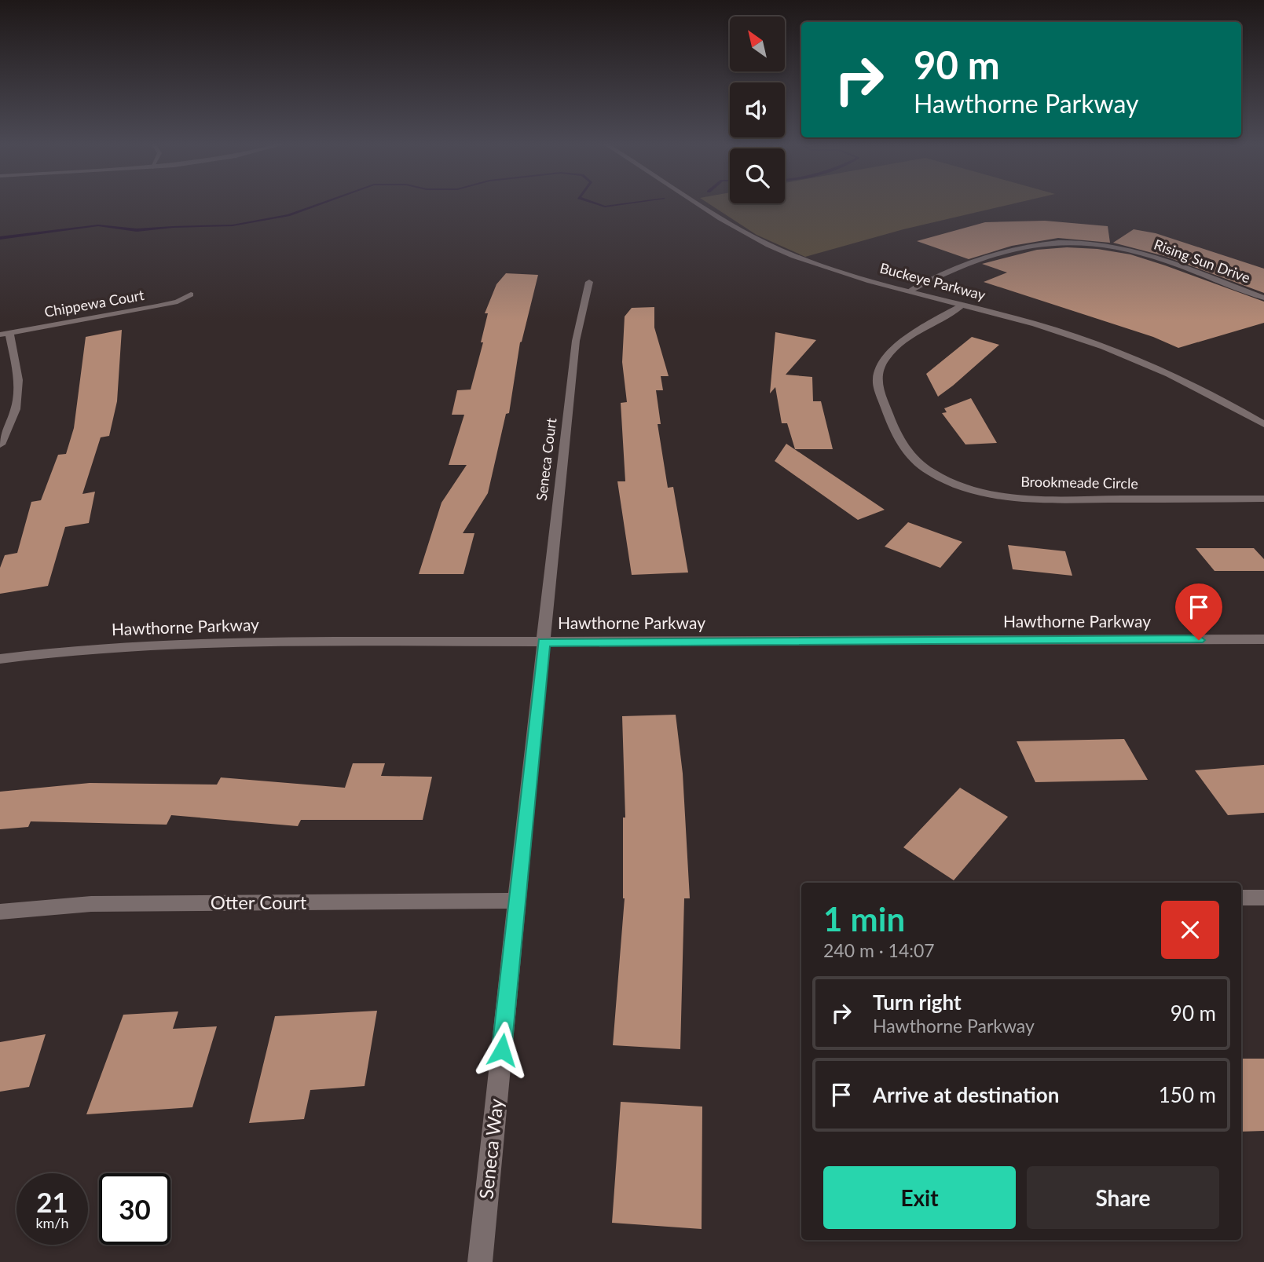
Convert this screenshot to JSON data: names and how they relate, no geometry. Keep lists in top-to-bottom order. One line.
{"streets":{"street":["Rising Sun Drive","Buckeye Parkway","Chippewa Court","Seneca Court","Brookmeade Circle","Hawthorne Parkway","Otter Court","Seneca Way"]},"crossings":[["Rising Sun Drive","Buckeye Parkway"],["Buckeye Parkway","Brookmeade Circle"],["Seneca Court","Hawthorne Parkway"],["Seneca Court","Seneca Way"],["Hawthorne Parkway","Seneca Way"],["Otter Court","Seneca Way"]],"north":"top left","page":{"turn":["90 m","Hawthorne Parkway"],"heading":["1 min","240 m · 14:07"],"list":[{"name":"Turn right","note":"Hawthorne Parkway","value":"90 m"},{"name":"Arrive at destination","value":"150 m"}],"buttons":["Exit","Share"],"speed":"21 km/h","limit":"30"}}
